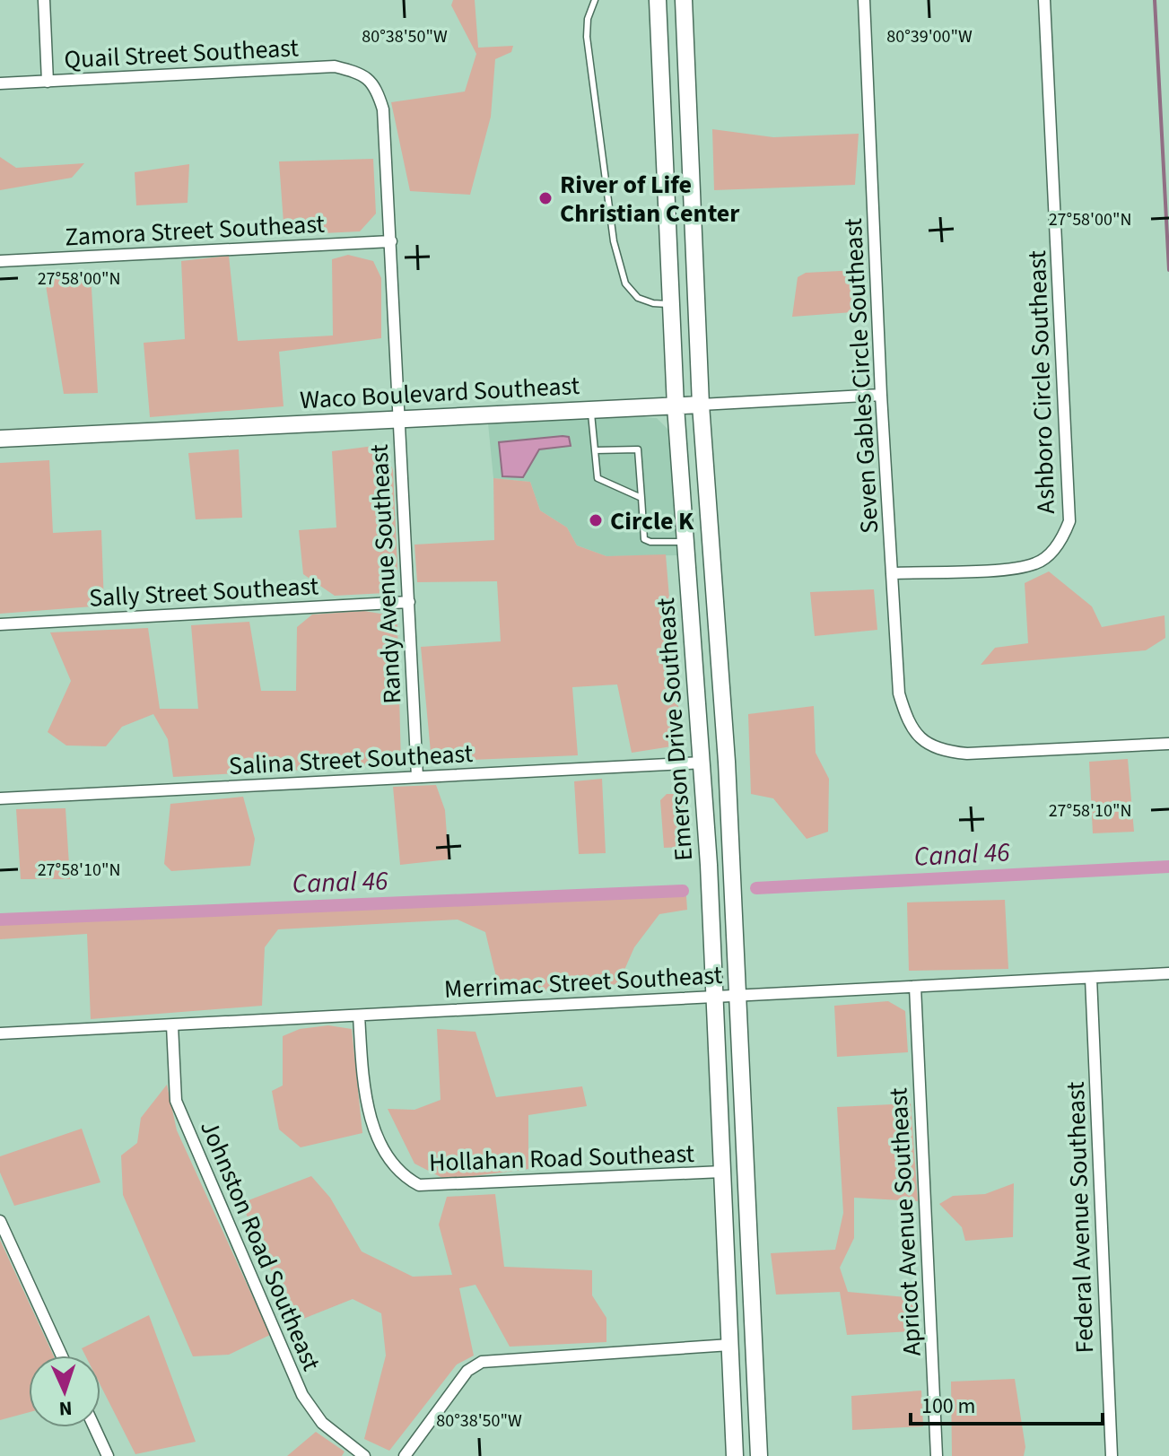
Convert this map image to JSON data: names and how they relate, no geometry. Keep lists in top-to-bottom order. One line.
{"streets":{"street":["Quail Street Southeast","Zamora Street Southeast","Seven Gables Circle Southeast","Ashboro Circle Southeast","Waco Boulevard Southeast","Randy Avenue Southeast","Sally Street Southeast","Emerson Drive Southeast","Salina Street Southeast","Merrimac Street Southeast","Hollahan Road Southeast","Federal Avenue Southeast","Apricot Avenue Southeast","Johnston Road Southeast"]},"crossings":[["Quail Street Southeast","Randy Avenue Southeast"],["Zamora Street Southeast","Randy Avenue Southeast"],["Seven Gables Circle Southeast","Ashboro Circle Southeast"],["Seven Gables Circle Southeast","Waco Boulevard Southeast"],["Waco Boulevard Southeast","Randy Avenue Southeast"],["Waco Boulevard Southeast","Emerson Drive Southeast"],["Randy Avenue Southeast","Sally Street Southeast"],["Randy Avenue Southeast","Salina Street Southeast"],["Emerson Drive Southeast","Salina Street Southeast"],["Emerson Drive Southeast","Merrimac Street Southeast"],["Emerson Drive Southeast","Hollahan Road Southeast"],["Merrimac Street Southeast","Hollahan Road Southeast"],["Merrimac Street Southeast","Federal Avenue Southeast"],["Merrimac Street Southeast","Apricot Avenue Southeast"],["Merrimac Street Southeast","Johnston Road Southeast"]],"water":["Canal 46"],"places":["River of Life Christian Center","Circle K"],"scale_bar":"100 m","north":"bottom","coordinates":["80°38'50\"W","80°39'00\"W","27°58'00\"N","27°58'10\"N"]}
